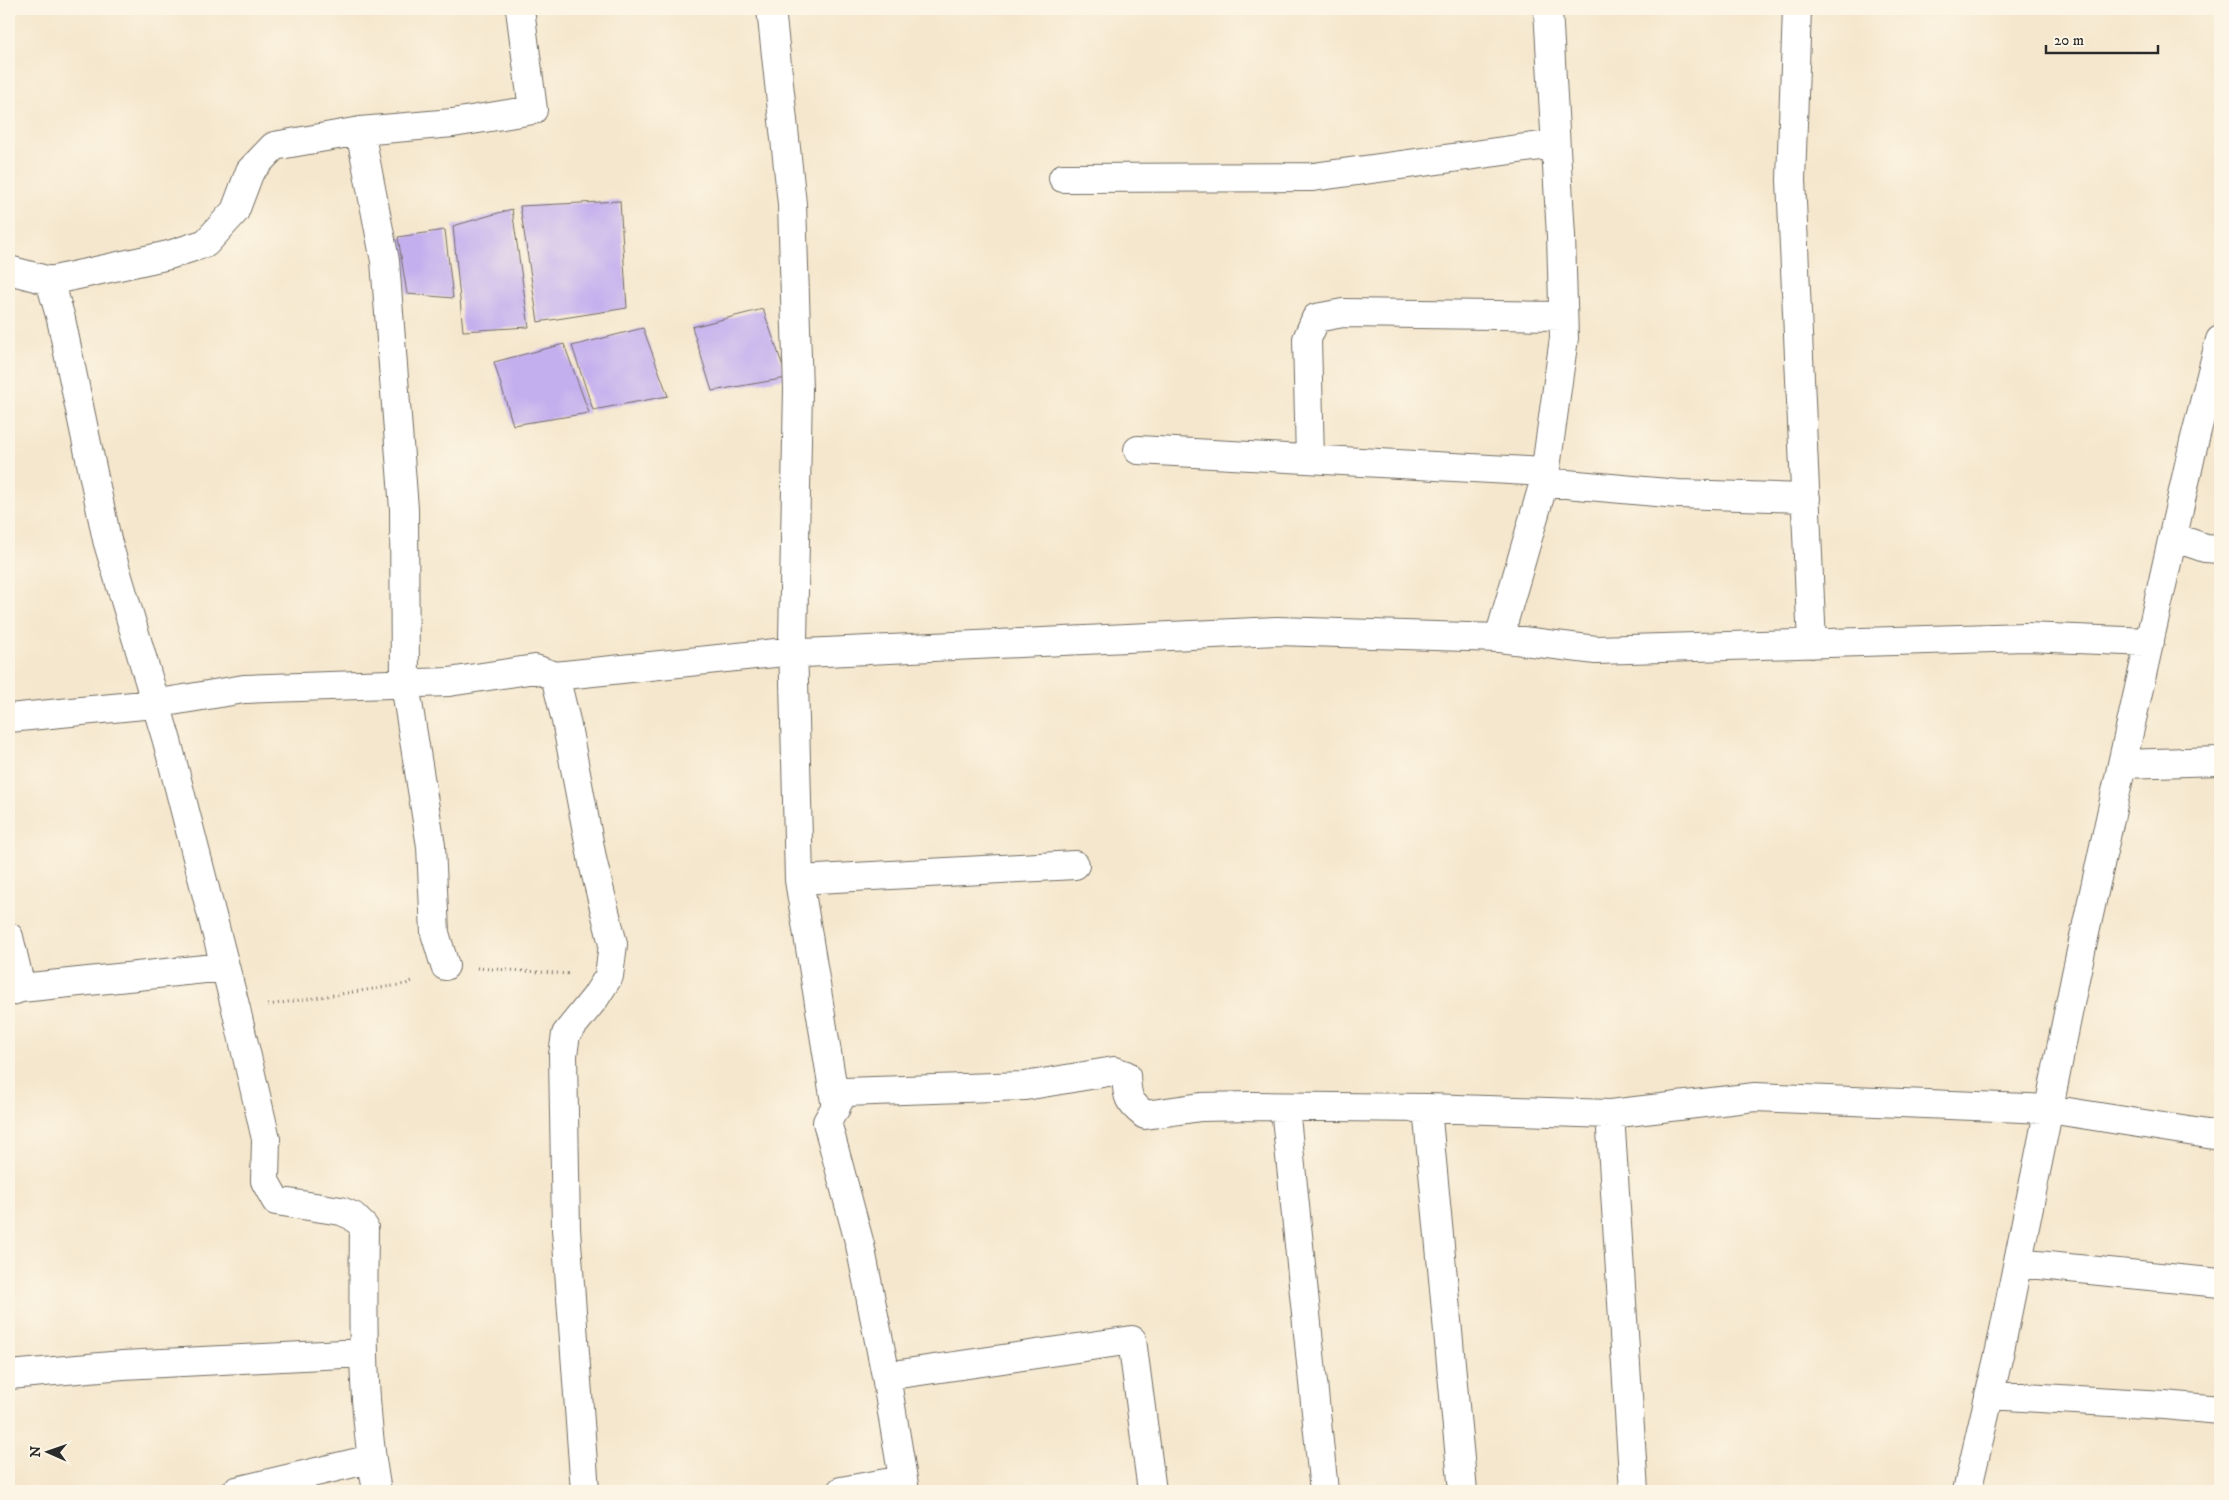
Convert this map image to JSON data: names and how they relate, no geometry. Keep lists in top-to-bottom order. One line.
{"scale_bar":"20 m","north":"left"}
